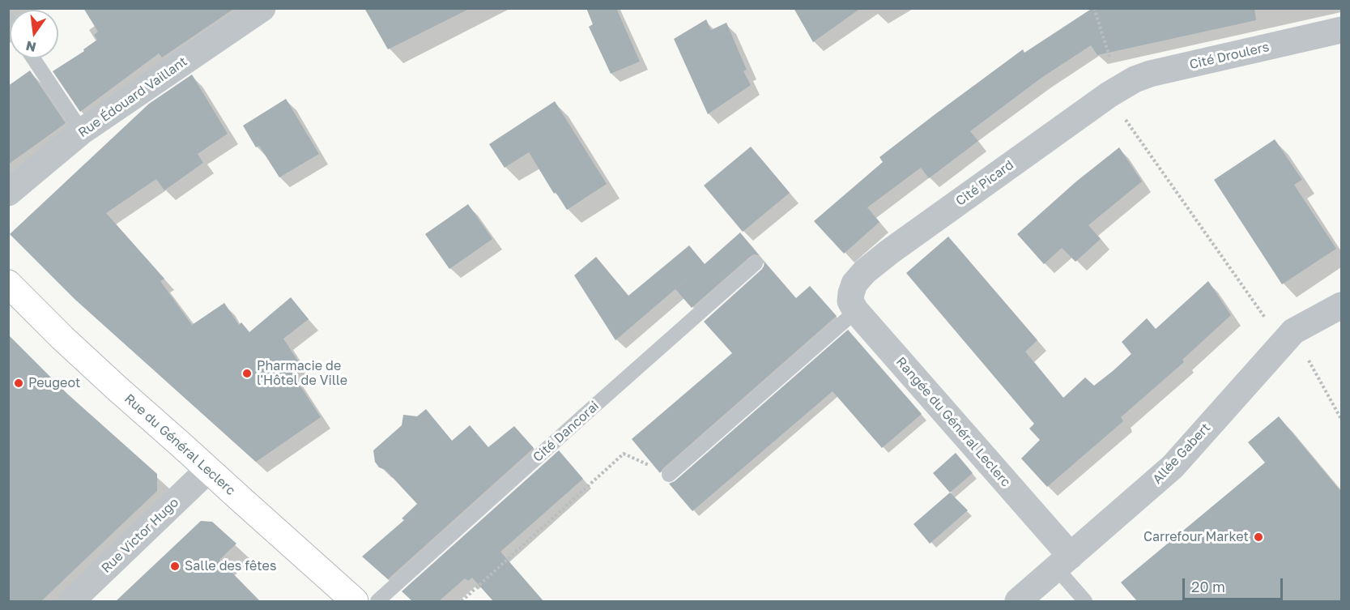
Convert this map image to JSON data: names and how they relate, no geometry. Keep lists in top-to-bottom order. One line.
{"streets":{"street":["Cité Droulers","Rue Édouard Vaillant","Cité Picard","Rangée du Général Leclerc","Rue du Général Leclerc","Allée Gabert","Rue Victor Hugo"],"lane":["Cité Dancorai"]},"crossings":[["Cité Droulers","Cité Picard"],["Cité Picard","Rangée du Général Leclerc"],["Rangée du Général Leclerc","Allée Gabert"],["Rue du Général Leclerc","Rue Victor Hugo"]],"places":["Pharmacie de l'Hôtel de Ville","Peugeot","Carrefour Market","Salle des fêtes"],"scale_bar":"20 m","north":"bottom"}
